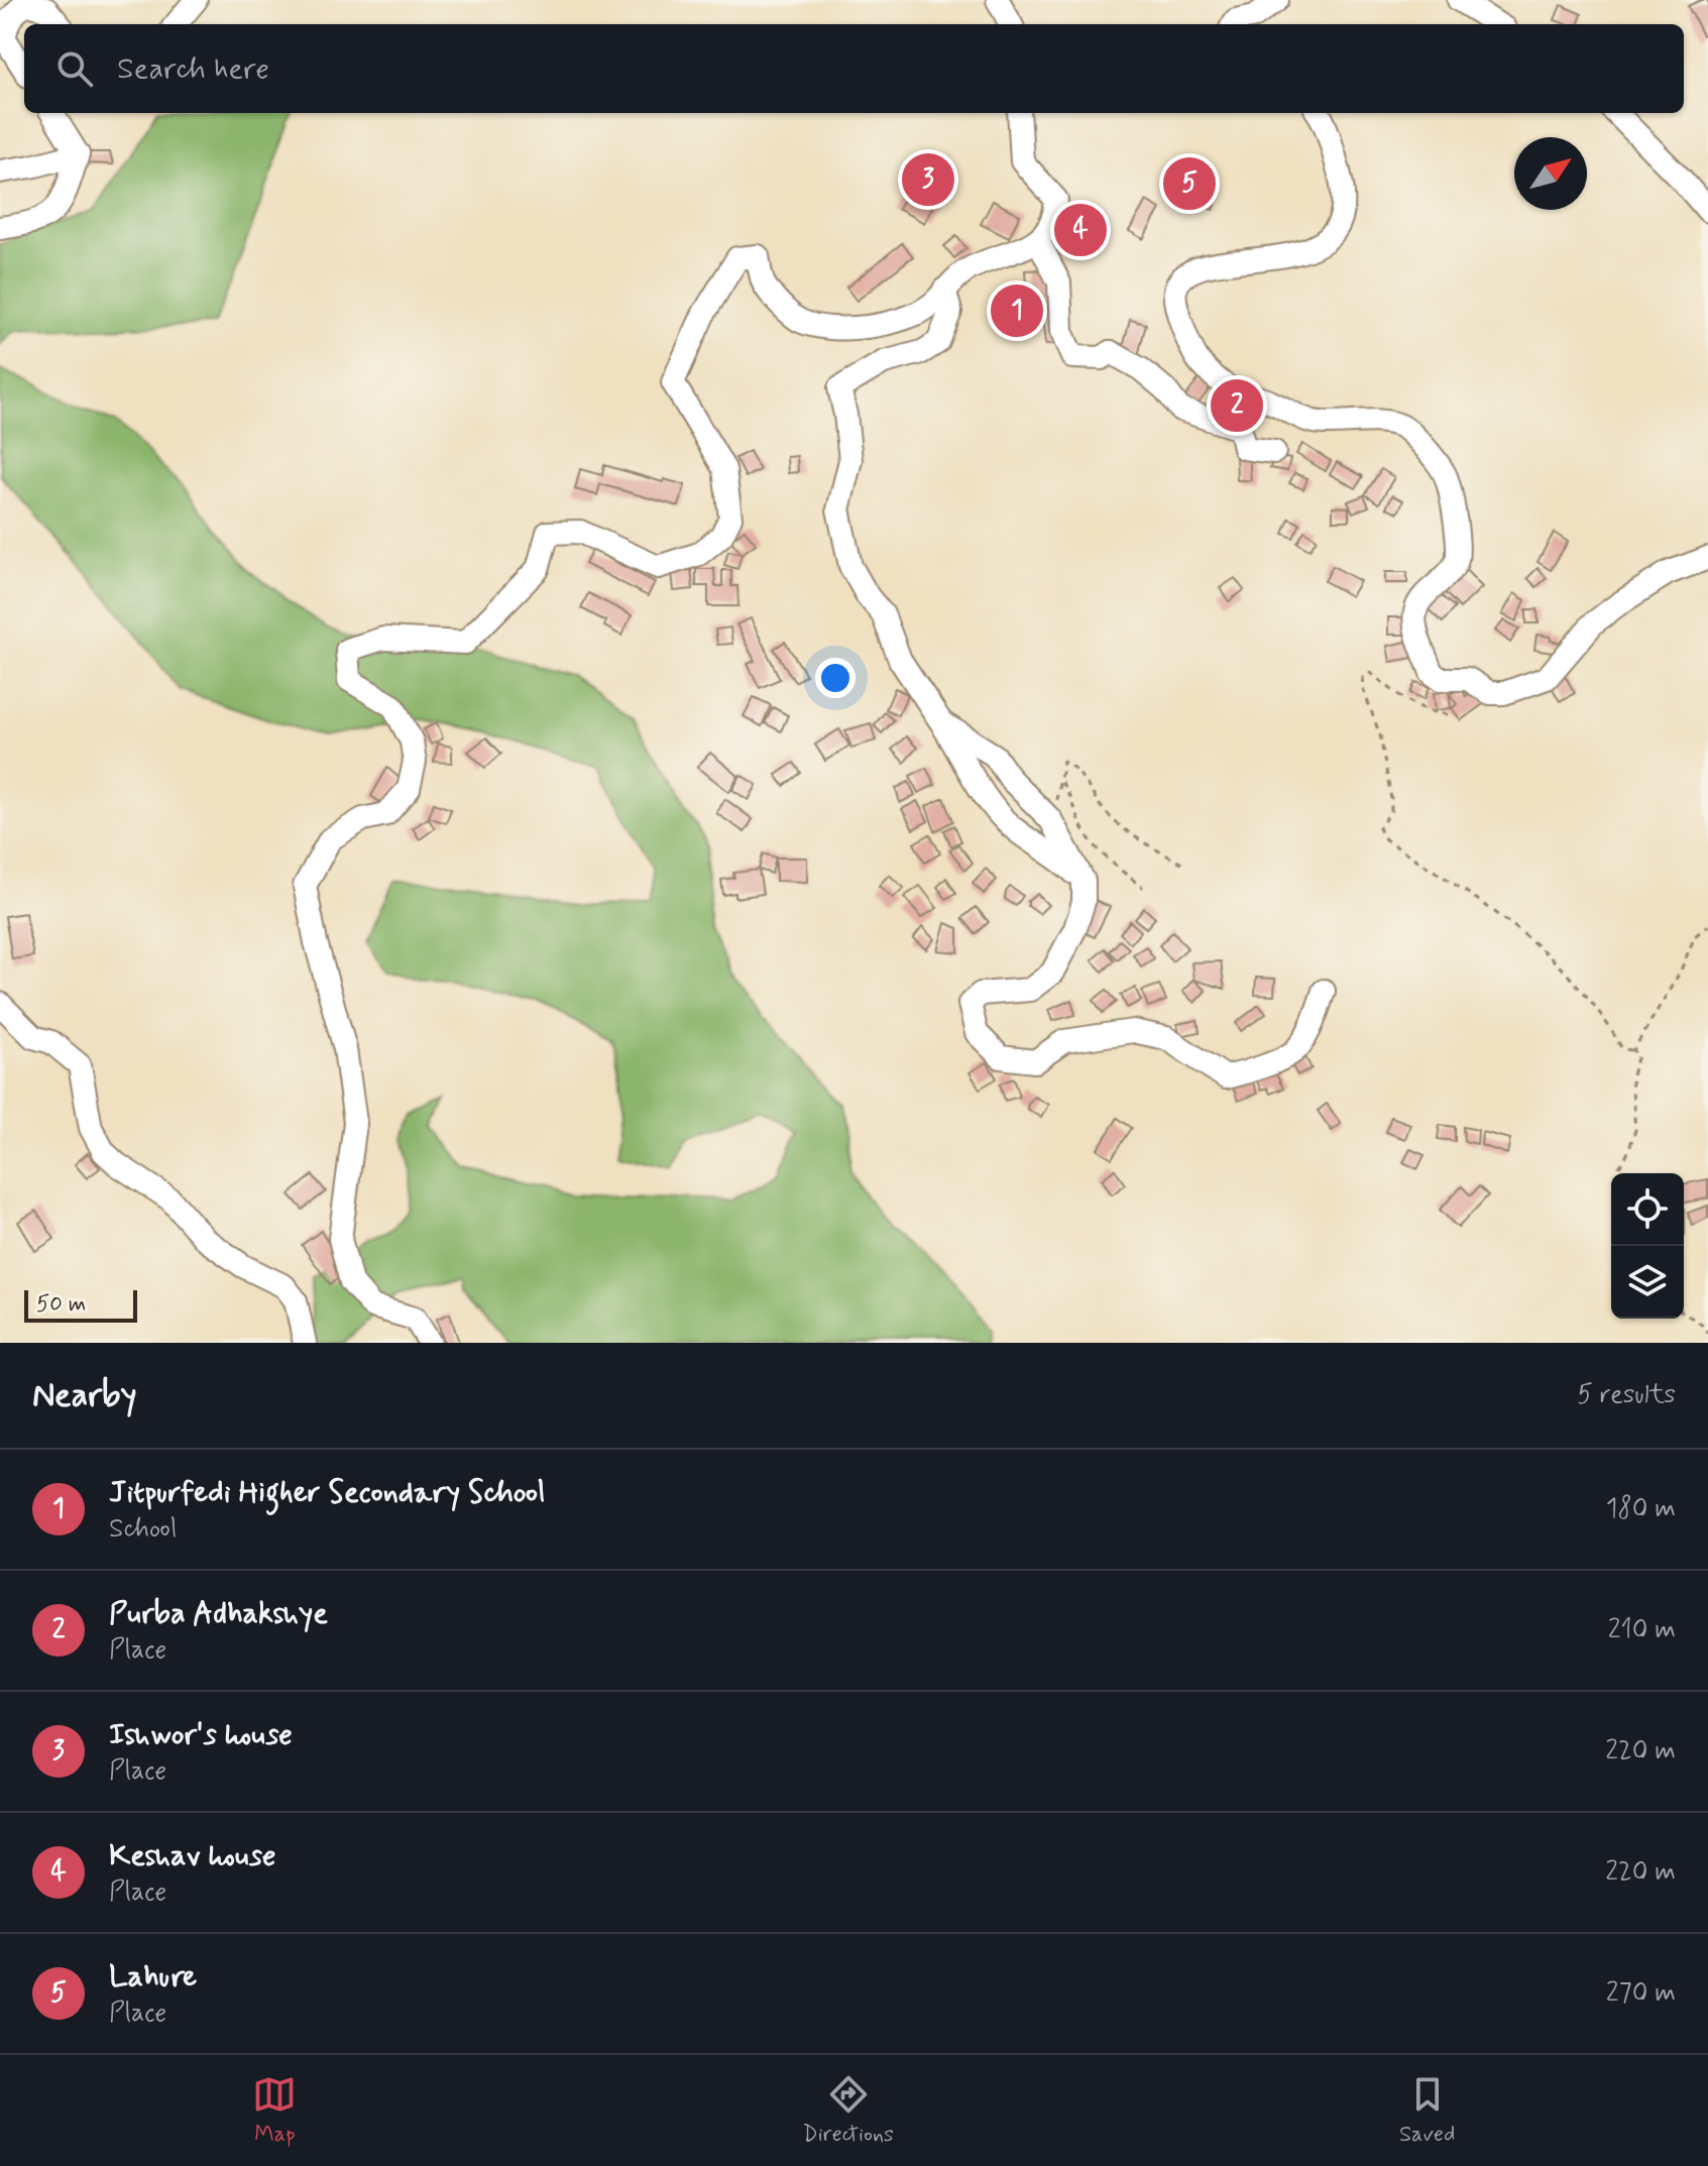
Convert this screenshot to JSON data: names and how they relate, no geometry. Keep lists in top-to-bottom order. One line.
{"scale_bar":"50 m","north":"top right","page":{"search":"Search here","pins":["3","5","4","1","2"],"scale":"50 m","heading":["Nearby","5 results"],"list":[{"mark":"1","name":"Jitpurfedi Higher Secondary School","note":"School","value":"180 m"},{"mark":"2","name":"Purba Adhakshye","note":"Place","value":"210 m"},{"mark":"3","name":"Ishwor's house","note":"Place","value":"220 m"},{"mark":"4","name":"Keshav house","note":"Place","value":"220 m"},{"mark":"5","name":"Lahure","note":"Place","value":"270 m"}],"nav":["Map","Directions","Saved"]}}
